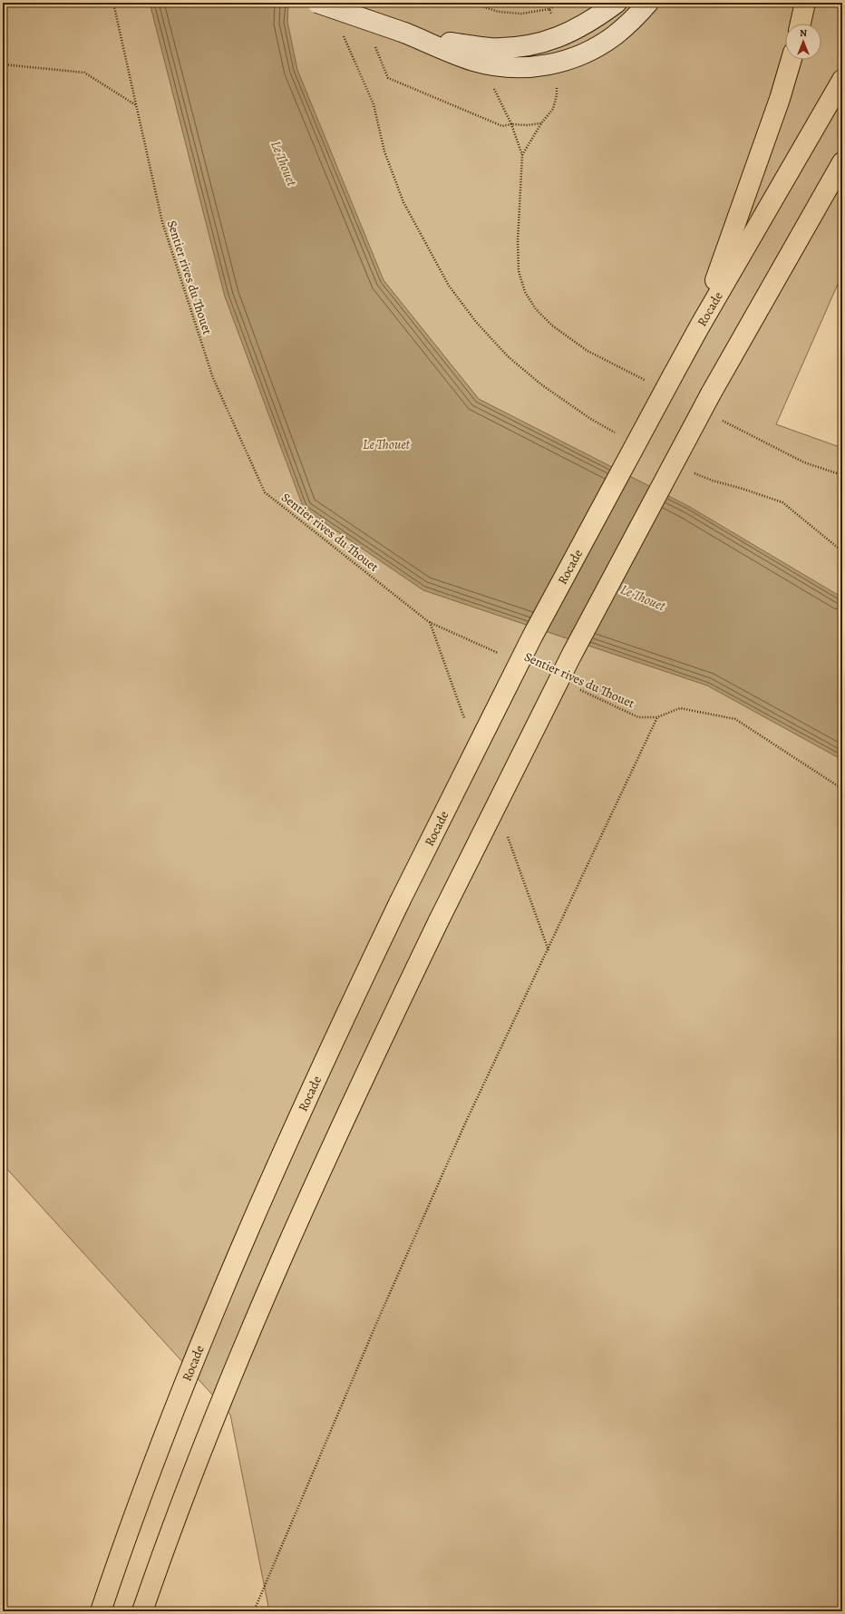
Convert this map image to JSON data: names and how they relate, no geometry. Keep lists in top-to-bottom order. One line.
{"streets":{"highway":["Rocade"],"path":["Sentier rives du Thouet"]},"water":["Le Thouet"],"north":"top"}
